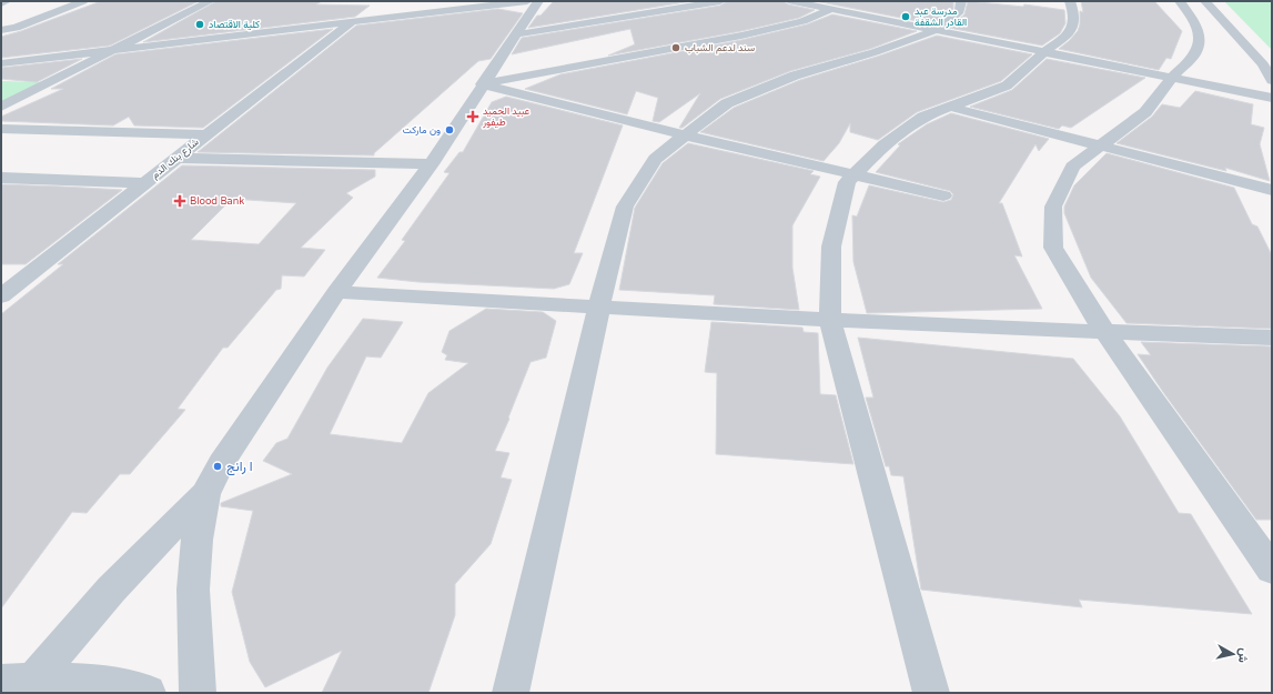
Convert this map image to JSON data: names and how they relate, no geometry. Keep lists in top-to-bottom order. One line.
{"streets":{"street":["شارع بنك الدم"]},"places":{"other":["مدرسة عبد القادر الشقفة","كلية الاقتصاد","سند لدعم الشباب","ون ماركت","ا رانج"],"health":["عبيد الحميد طيفور","Blood Bank"]},"north":"right"}
